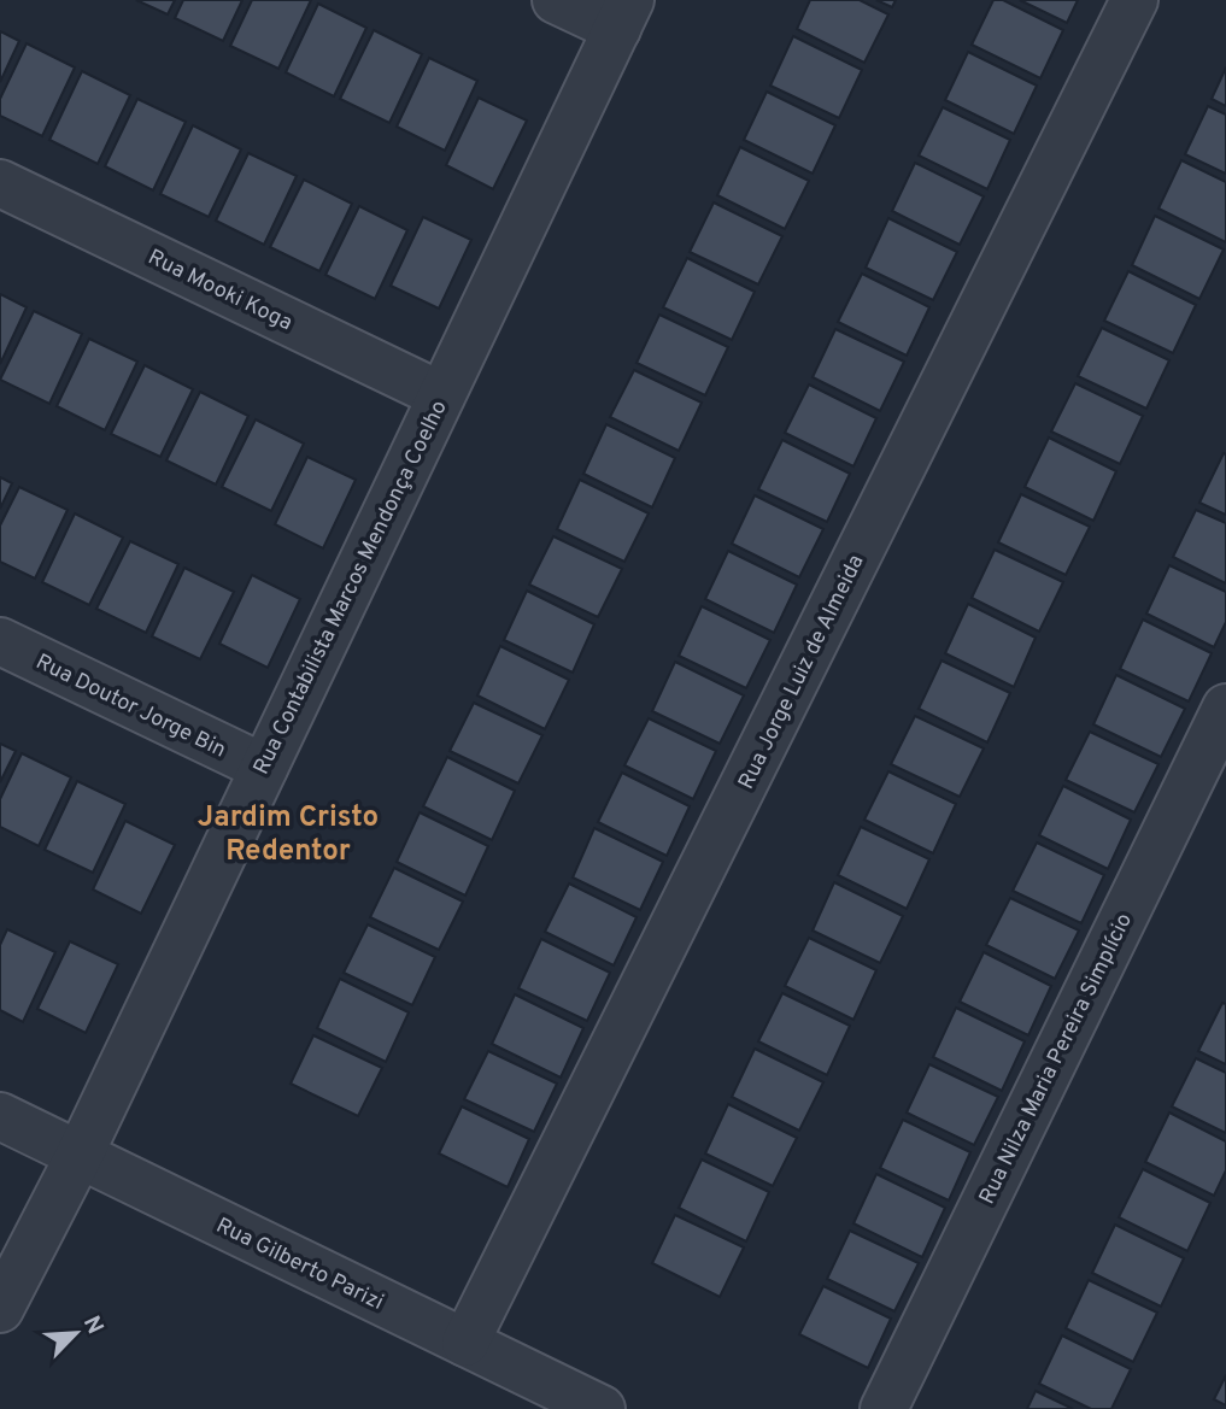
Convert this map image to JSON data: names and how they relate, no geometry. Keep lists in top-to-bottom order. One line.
{"streets":{"street":["Rua Mooki Koga","Rua Contabilista Marcos Mendonça Coelho","Rua Jorge Luiz de Almeida","Rua Doutor Jorge Bin","Rua Nilza Maria Pereira Simplício","Rua Gilberto Parizi"]},"crossings":[["Rua Mooki Koga","Rua Contabilista Marcos Mendonça Coelho"],["Rua Contabilista Marcos Mendonça Coelho","Rua Doutor Jorge Bin"],["Rua Contabilista Marcos Mendonça Coelho","Rua Gilberto Parizi"],["Rua Jorge Luiz de Almeida","Rua Gilberto Parizi"]],"districts":["Jardim Cristo Redentor"],"north":"top right"}
